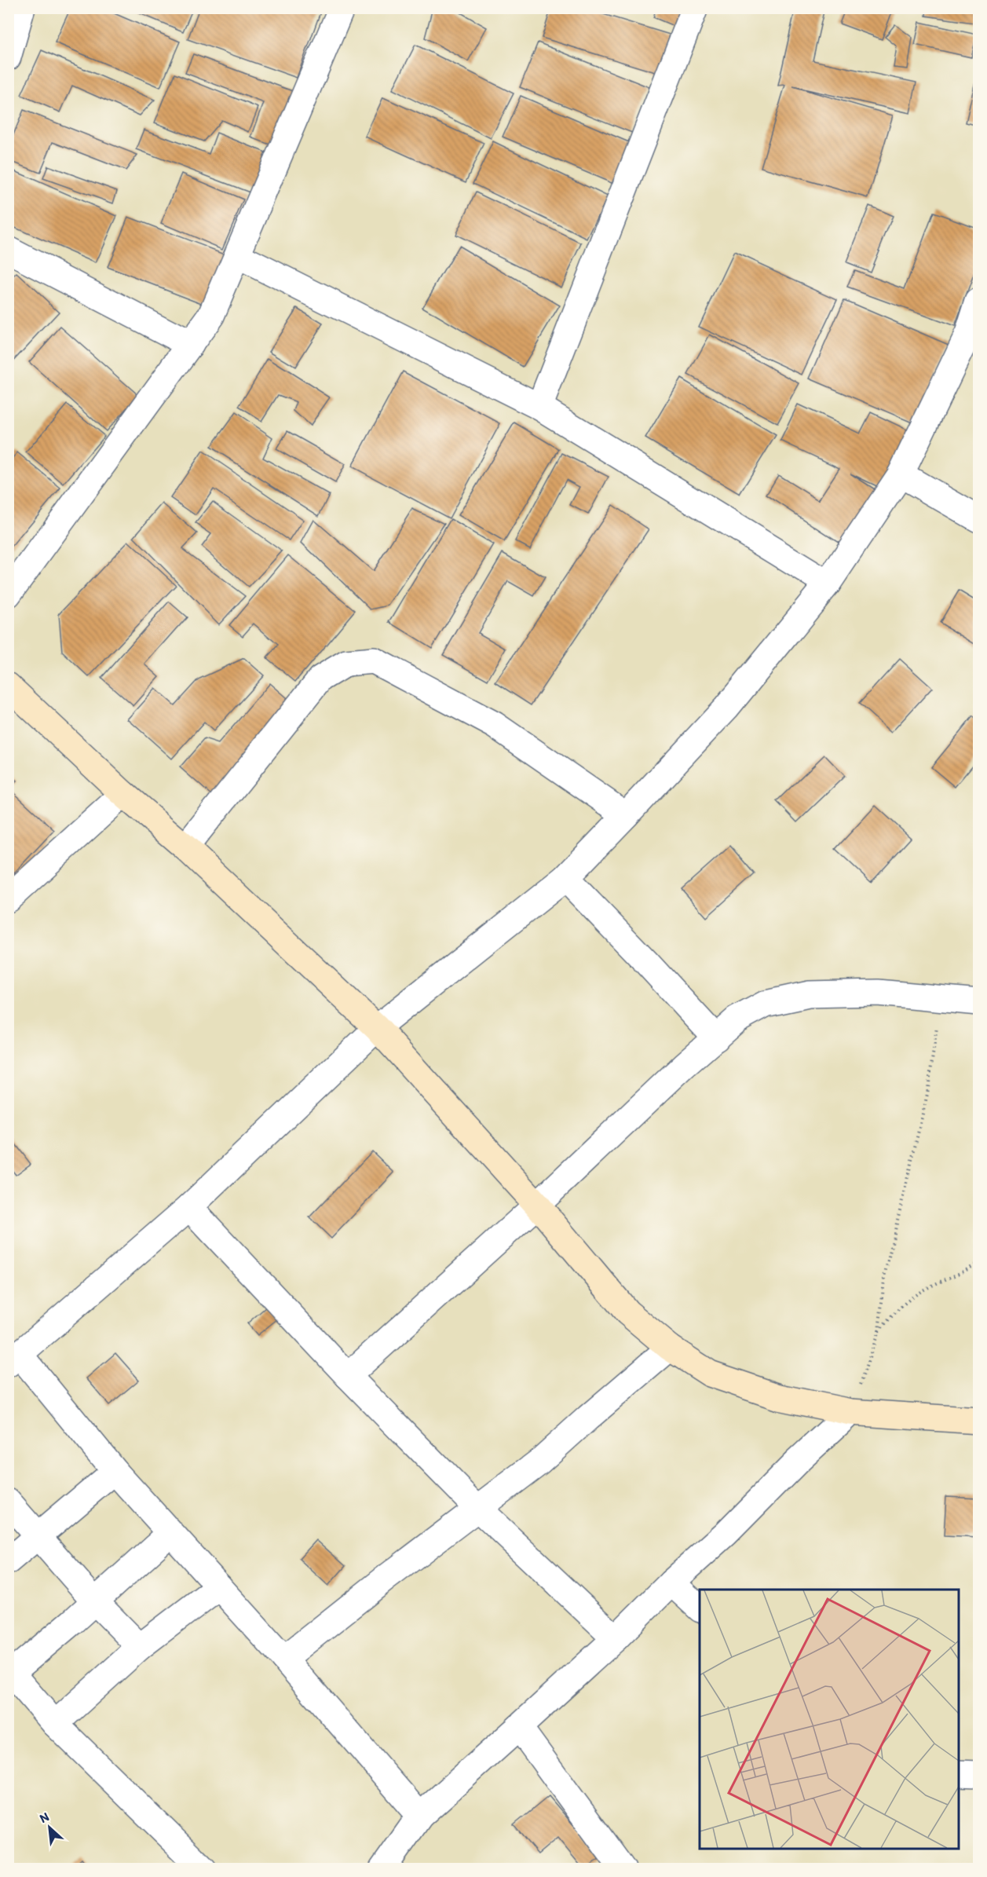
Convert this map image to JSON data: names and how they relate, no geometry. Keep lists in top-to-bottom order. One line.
{"north":"top left"}
